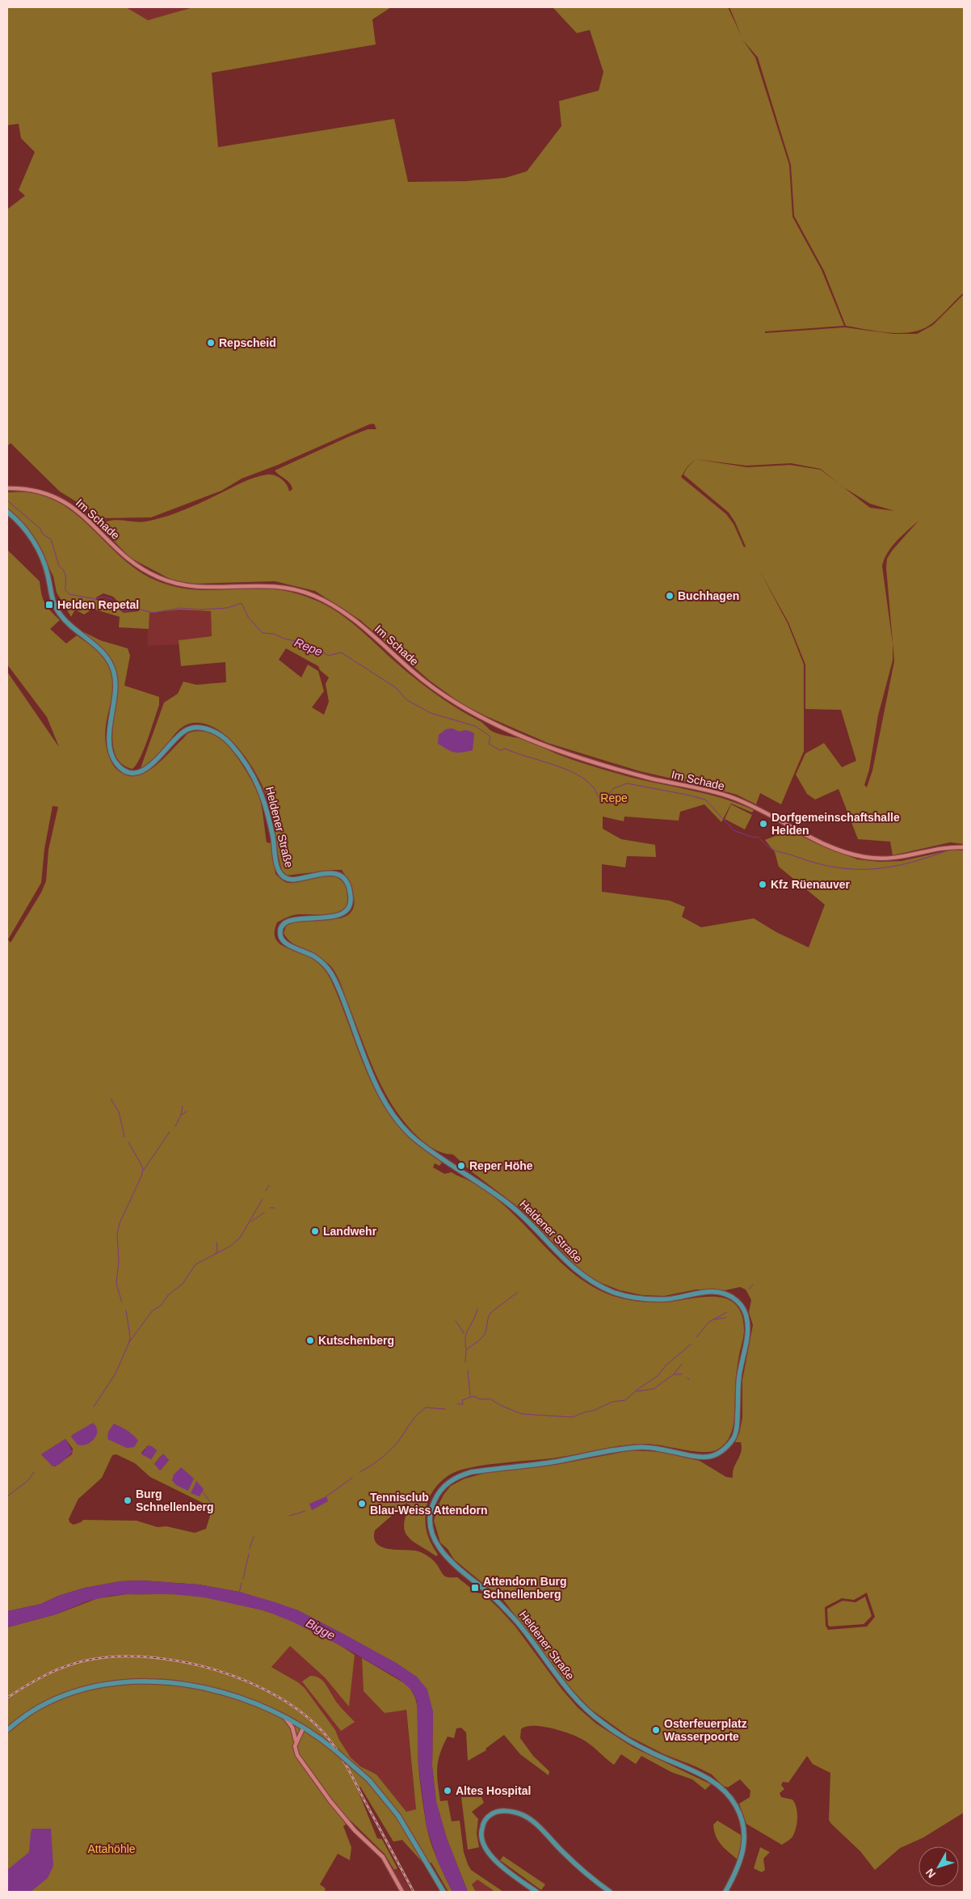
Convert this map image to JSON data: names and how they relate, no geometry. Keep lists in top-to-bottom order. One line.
{"streets":{"main road":["Heldener Straße"],"street":["Im Schade"]},"water":["Repe","Bigge"],"parks":["Repe","Attahöhle"],"places":{"other":["Repscheid","Buchhagen","Dorfgemeinschaftshalle Helden","Kfz Rüenauver","Reper Höhe","Landwehr","Kutschenberg","Burg Schnellenberg","Tennisclub Blau-Weiss Attendorn","Osterfeuerplatz Wasserpoorte","Altes Hospital"],"transit":["Helden Repetal","Attendorn Burg Schnellenberg"]},"north":"bottom left"}
